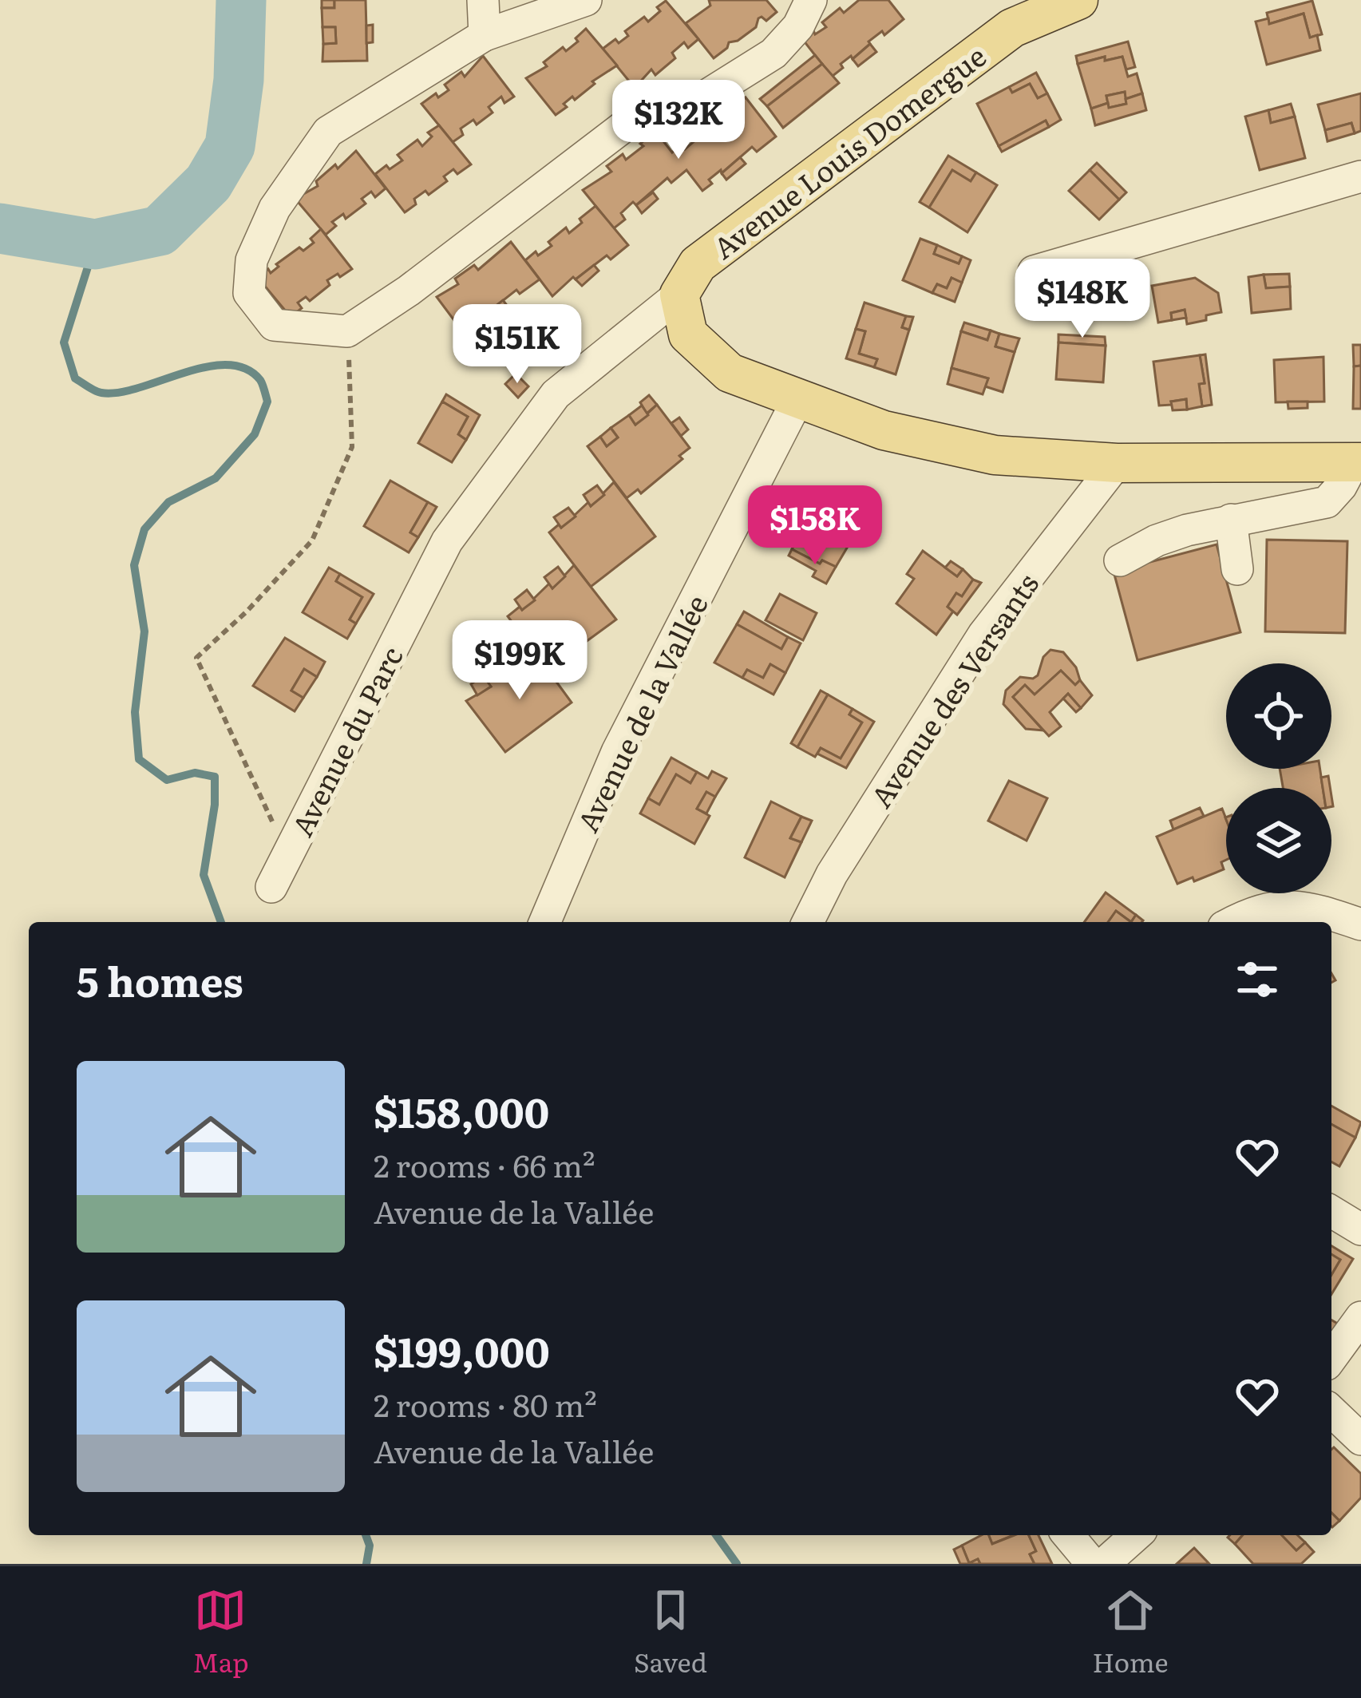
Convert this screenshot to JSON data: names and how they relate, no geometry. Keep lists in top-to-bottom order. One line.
{"streets":{"main road":["Avenue Louis Domergue"],"street":["Avenue des Versants","Avenue de la Vallée","Avenue du Parc"]},"crossings":[["Avenue Louis Domergue","Avenue du Parc"]],"page":{"price":["$132K","$148K","$151K","$158K","$199K"],"heading":"5 homes","list":[{"name":"$158,000","note":"2 rooms · 66 m² · Avenue de la Vallée"},{"name":"$199,000","note":"2 rooms · 80 m² · Avenue de la Vallée"}],"tabs":["Map","Saved","Home"]}}
